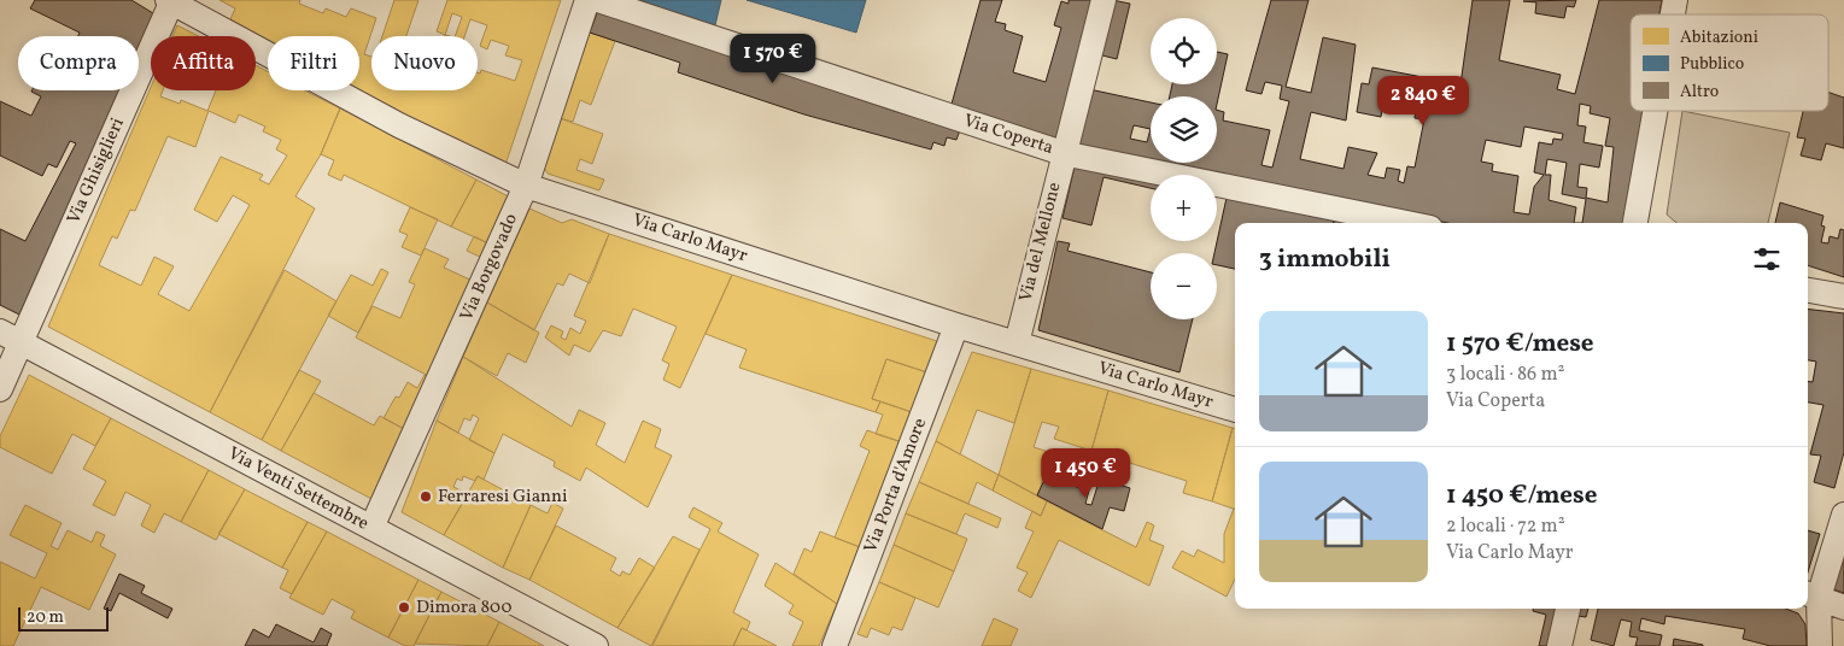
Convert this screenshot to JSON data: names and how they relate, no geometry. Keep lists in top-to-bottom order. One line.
{"streets":{"street":["Via Coperta","Via Ghisiglieri","Via Carlo Mayr","Via del Mellone","Via Borgovado","Via Porta d'Amore","Via Venti Settembre"]},"crossings":[["Via Coperta","Via del Mellone"],["Via Ghisiglieri","Via Carlo Mayr"],["Via Ghisiglieri","Via Venti Settembre"],["Via Carlo Mayr","Via del Mellone"],["Via Carlo Mayr","Via Borgovado"],["Via Carlo Mayr","Via Porta d'Amore"],["Via Borgovado","Via Venti Settembre"]],"places":["Ferraresi Gianni","Dimora 800"],"legend":["Abitazioni","Pubblico","Altro"],"scale_bar":"20 m","page":{"map_buttons":["+","−"],"price":["1 570 €","2 840 €","1 450 €"],"chip":["Compra","Affitta","Filtri","Nuovo"],"heading":"3 immobili","list":[{"name":"1 570 €/mese","note":"3 locali · 86 m² · Via Coperta"},{"name":"1 450 €/mese","note":"2 locali · 72 m² · Via Carlo Mayr"}],"scale":"20 m"}}
